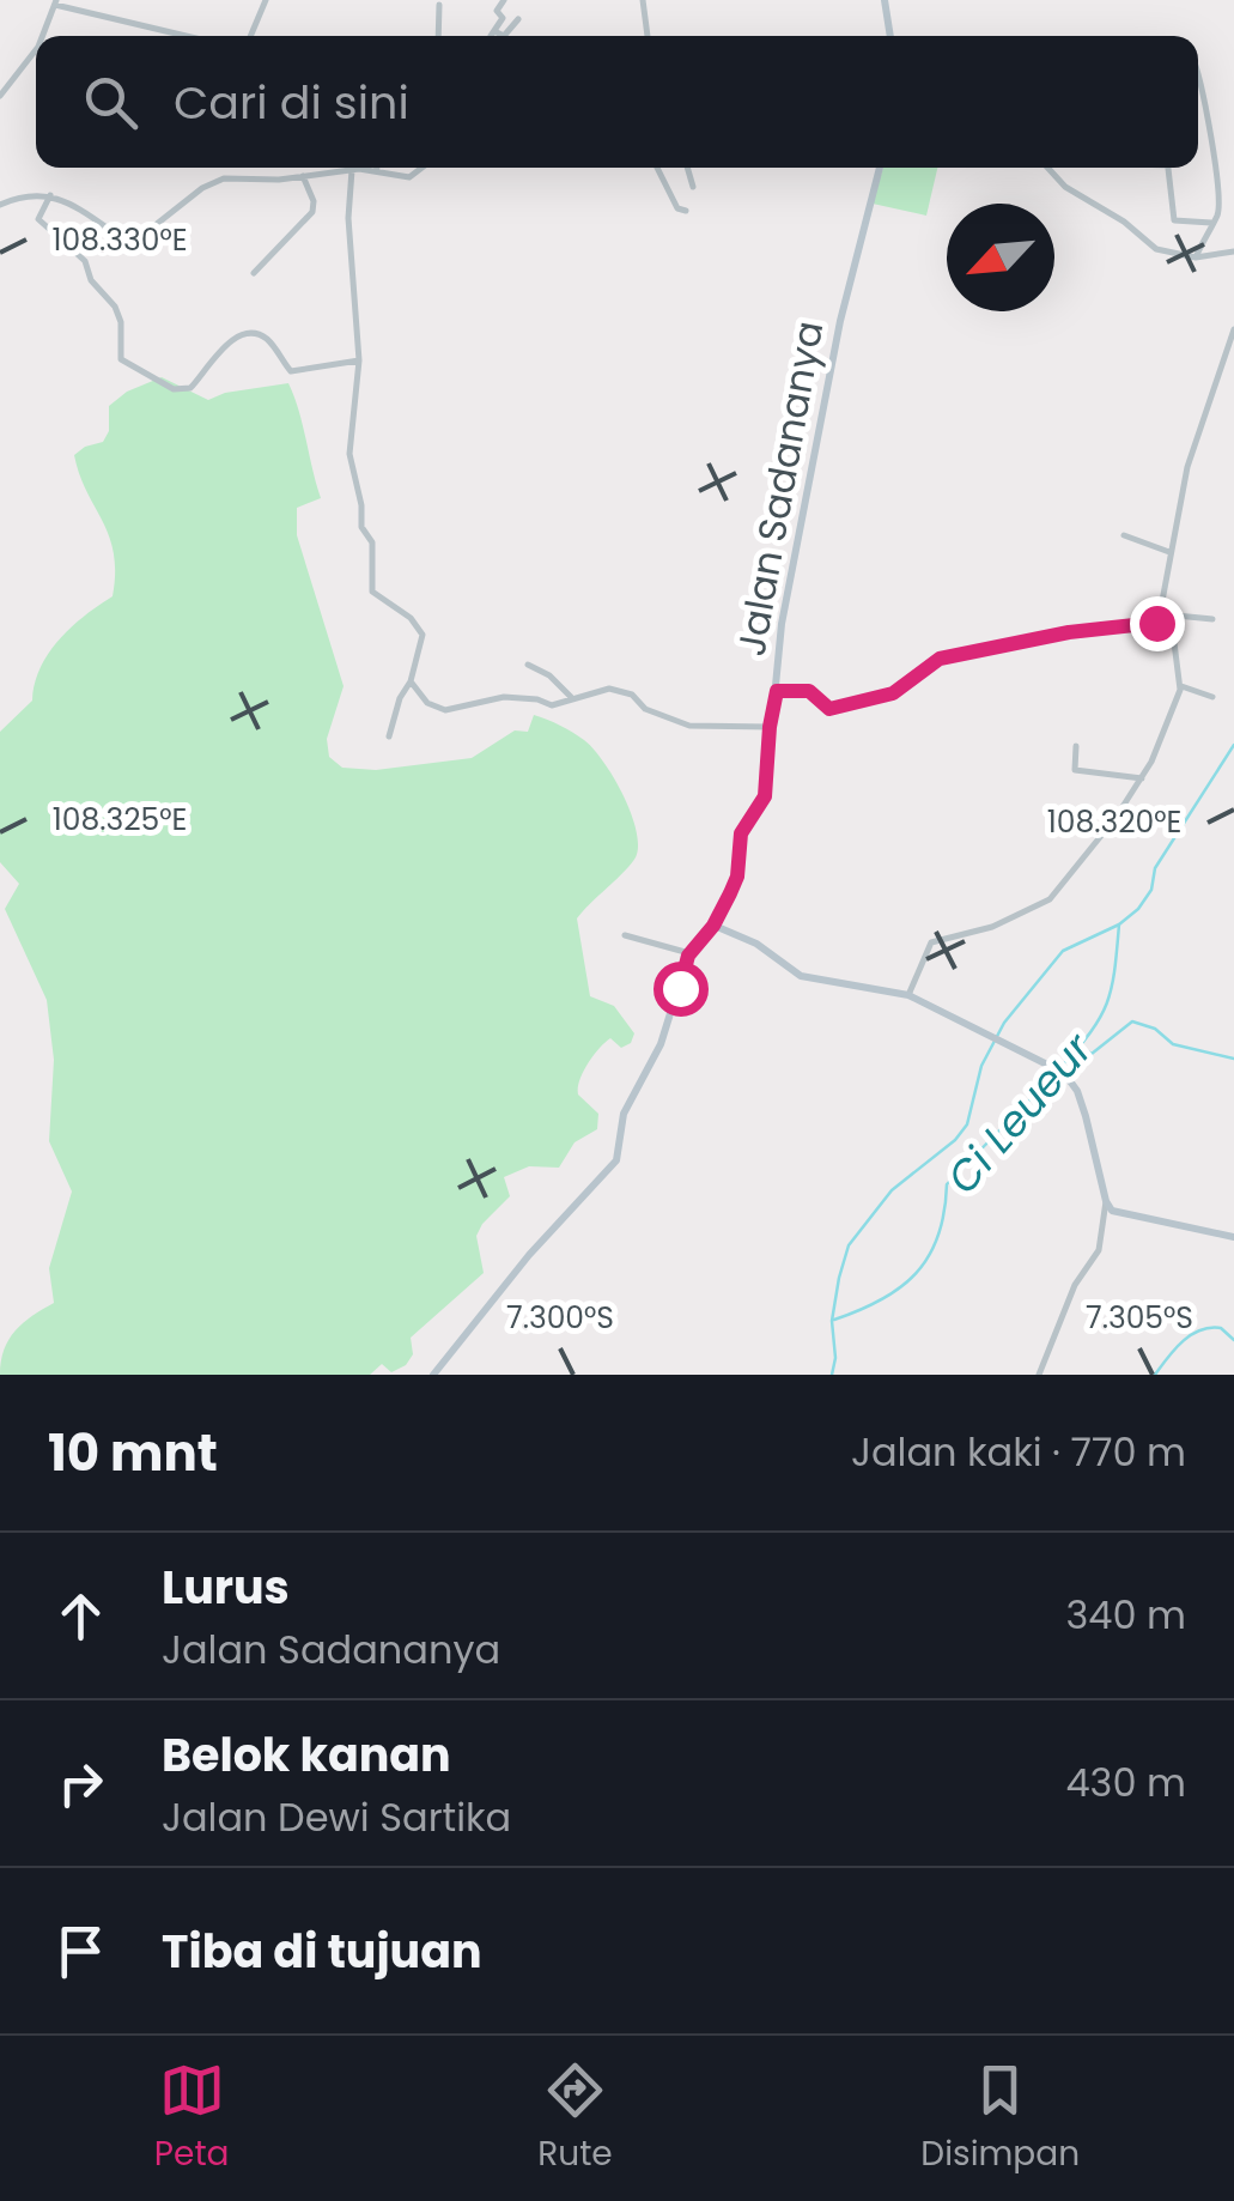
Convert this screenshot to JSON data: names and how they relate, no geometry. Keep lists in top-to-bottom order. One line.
{"streets":{"street":["Jalan Sadananya"]},"water":["Ci Leueur"],"north":"bottom left","page":{"search":"Cari di sini","heading":["10 mnt","Jalan kaki · 770 m"],"list":[["Lurus","Jalan Sadananya","340 m"],["Belok kanan","Jalan Dewi Sartika","430 m"],"Tiba di tujuan"],"nav":["Peta","Rute","Disimpan"]},"coordinates":["108.330°E","108.325°E","108.320°E","7.300°S","7.305°S"]}
